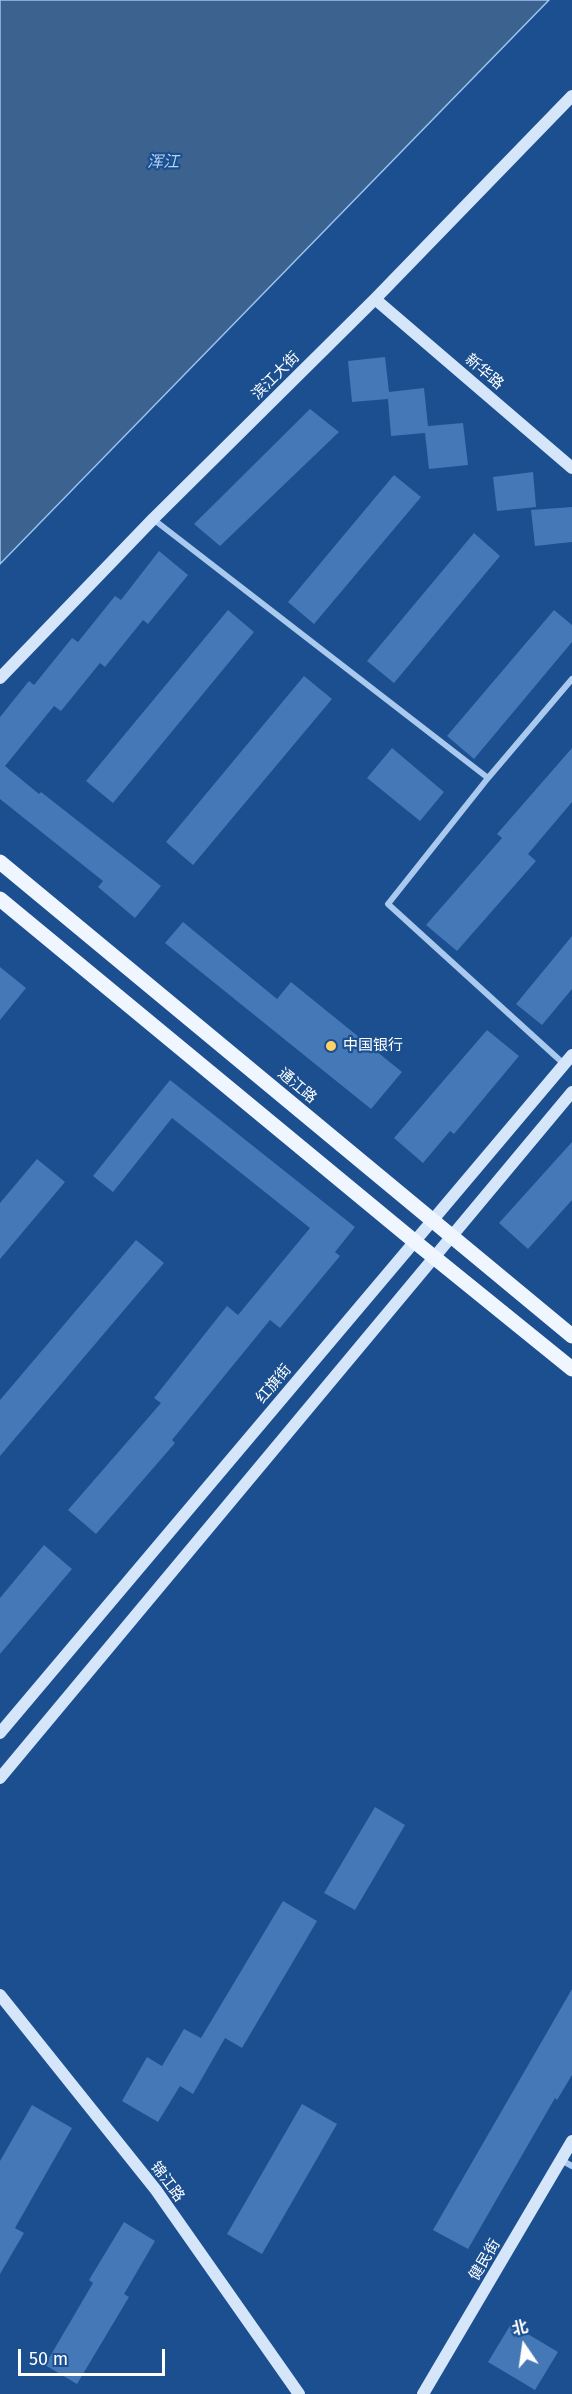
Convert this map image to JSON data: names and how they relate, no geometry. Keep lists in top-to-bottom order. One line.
{"streets":{"main road":["新华路","滨江大街","通江路","红旗街","锦江路","健民街"]},"crossings":[["新华路","滨江大街"],["通江路","红旗街"]],"water":["浑江"],"places":["中国银行"],"scale_bar":"50 m","north":"top"}
